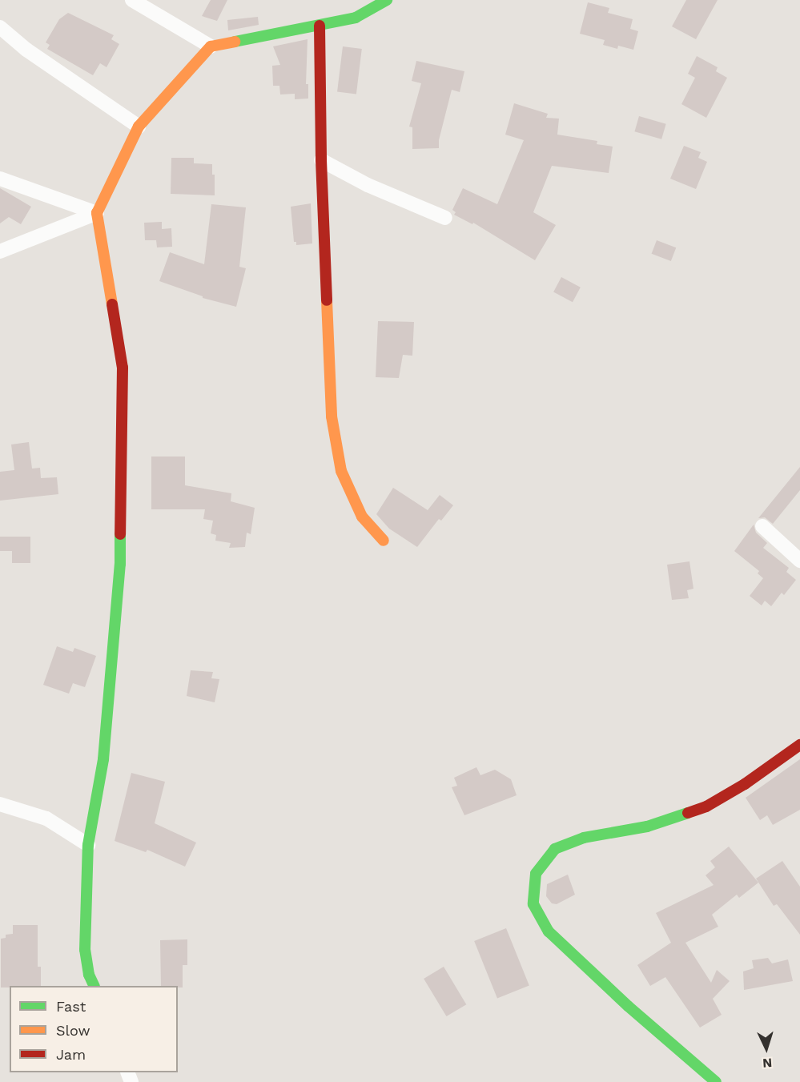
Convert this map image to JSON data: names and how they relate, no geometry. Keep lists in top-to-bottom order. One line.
{"legend":["Fast","Slow","Jam"],"north":"bottom"}
